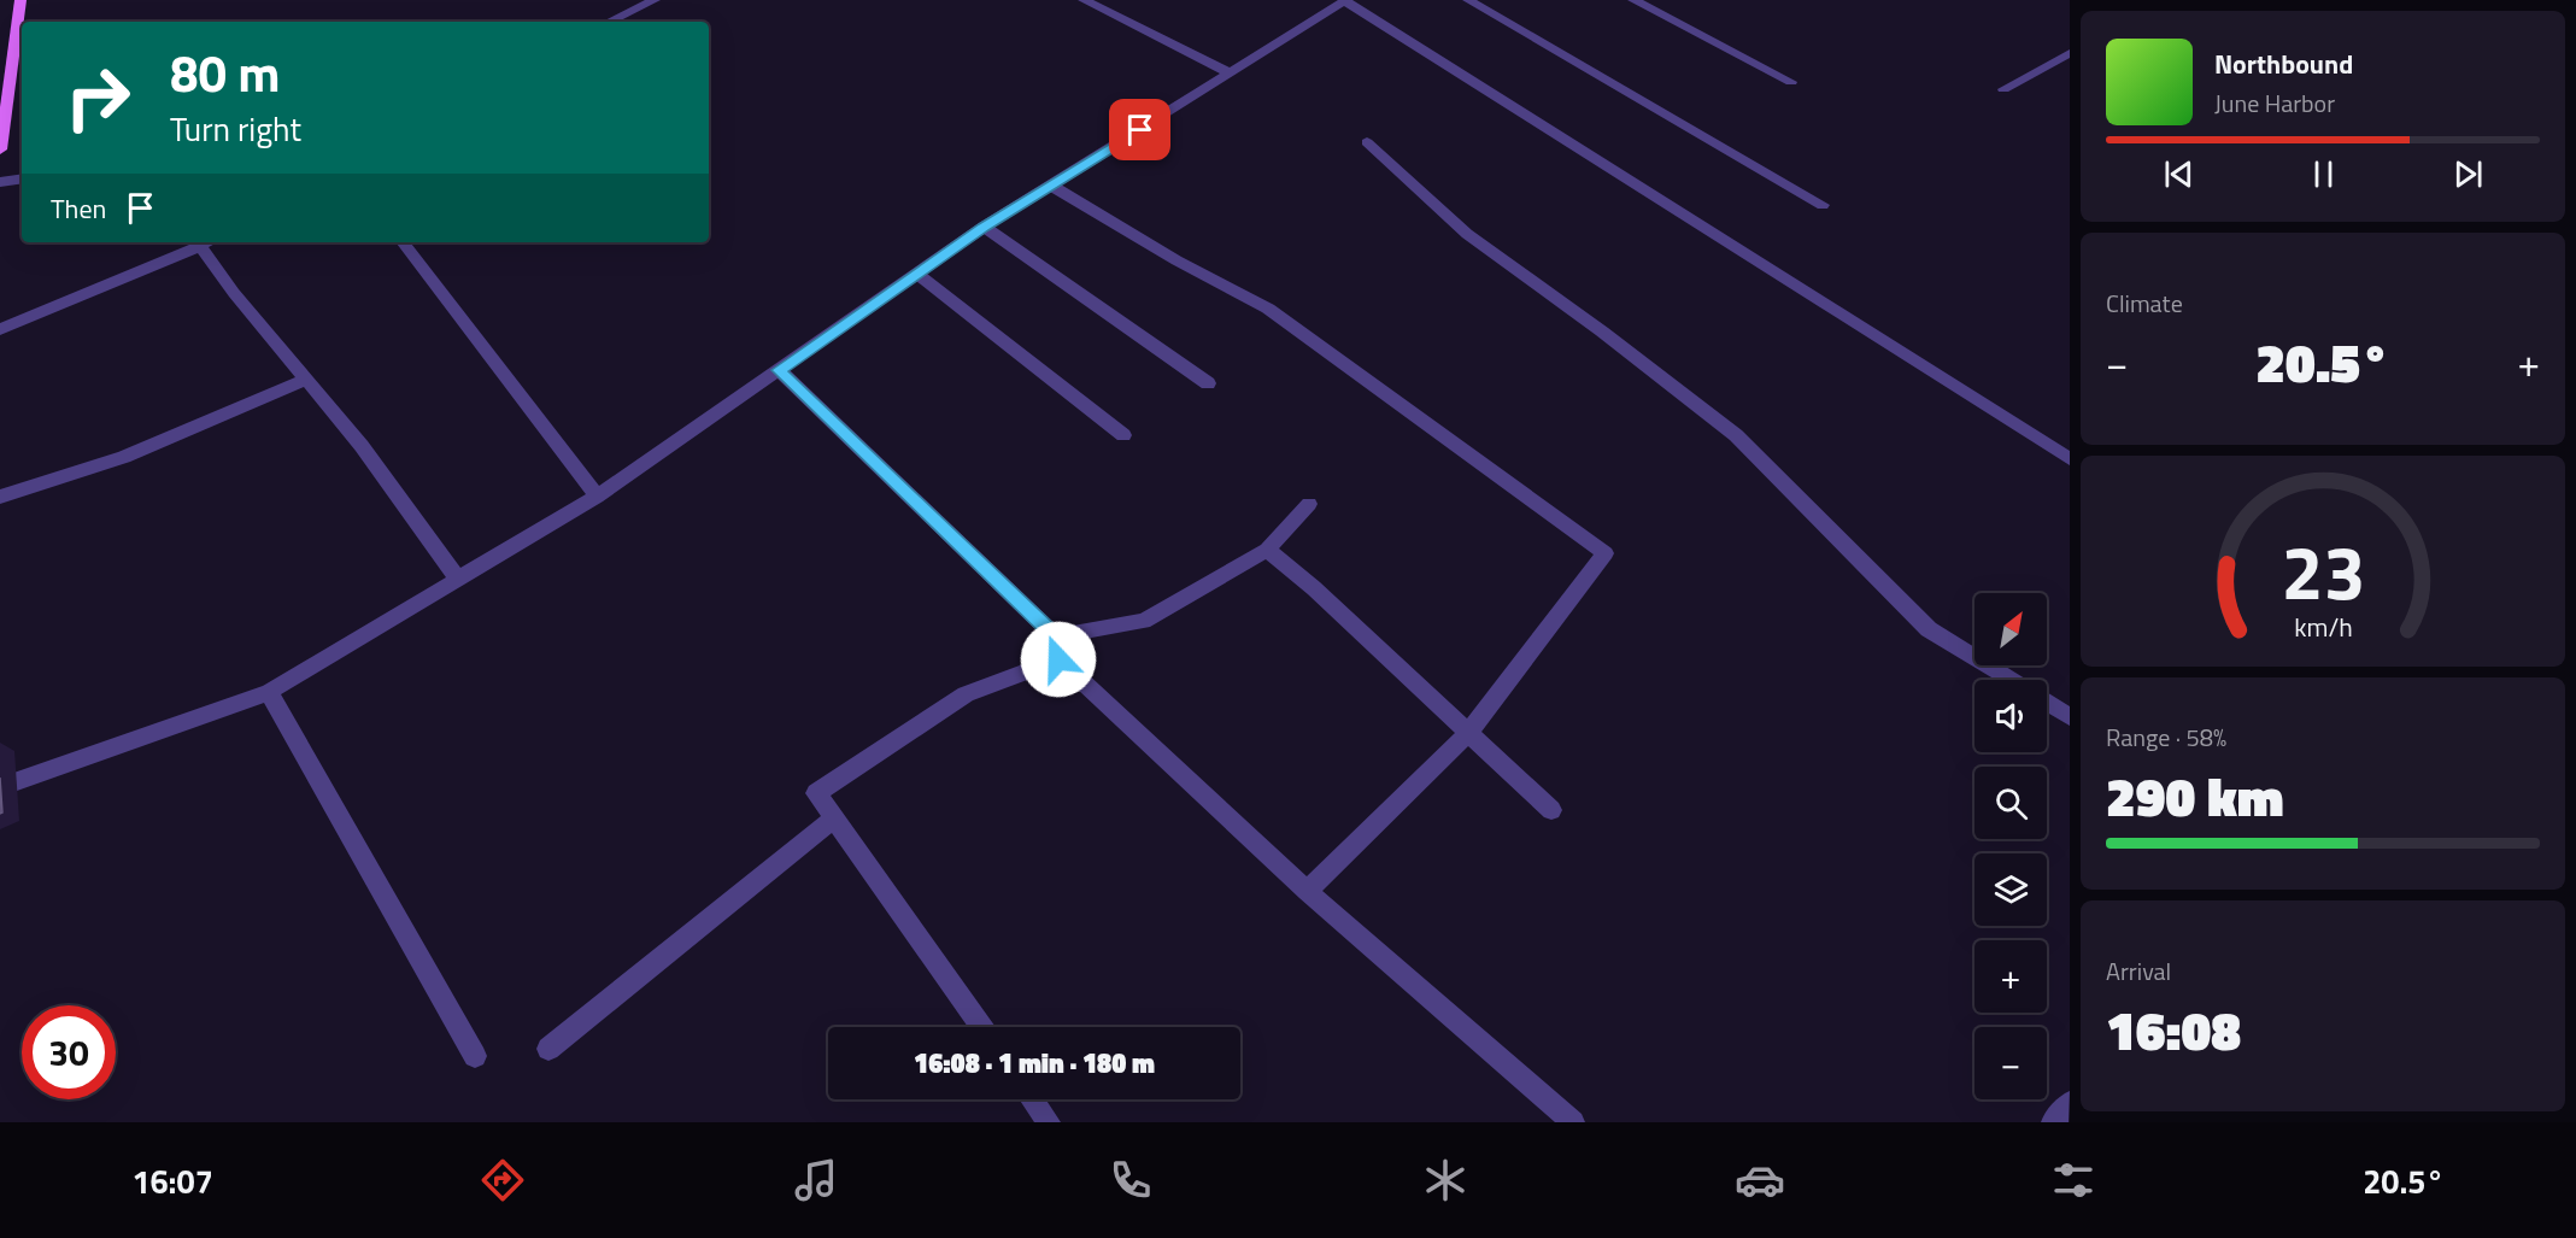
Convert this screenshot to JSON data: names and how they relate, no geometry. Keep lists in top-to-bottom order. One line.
{"north":"top right","page":{"turn":["80 m","Turn right"],"song":["Northbound","June Harbor"],"then":"Then","tile":["Climate",["Range · 58%","290 km"],["Arrival","16:08"]],"heat":["−","20.5°","+"],"map_buttons":["+","−"],"limit":"30","trip":"16:08 · 1 min · 180 m","tabs":["16:07","20.5°"],"gauge":["23","km/h"]}}
